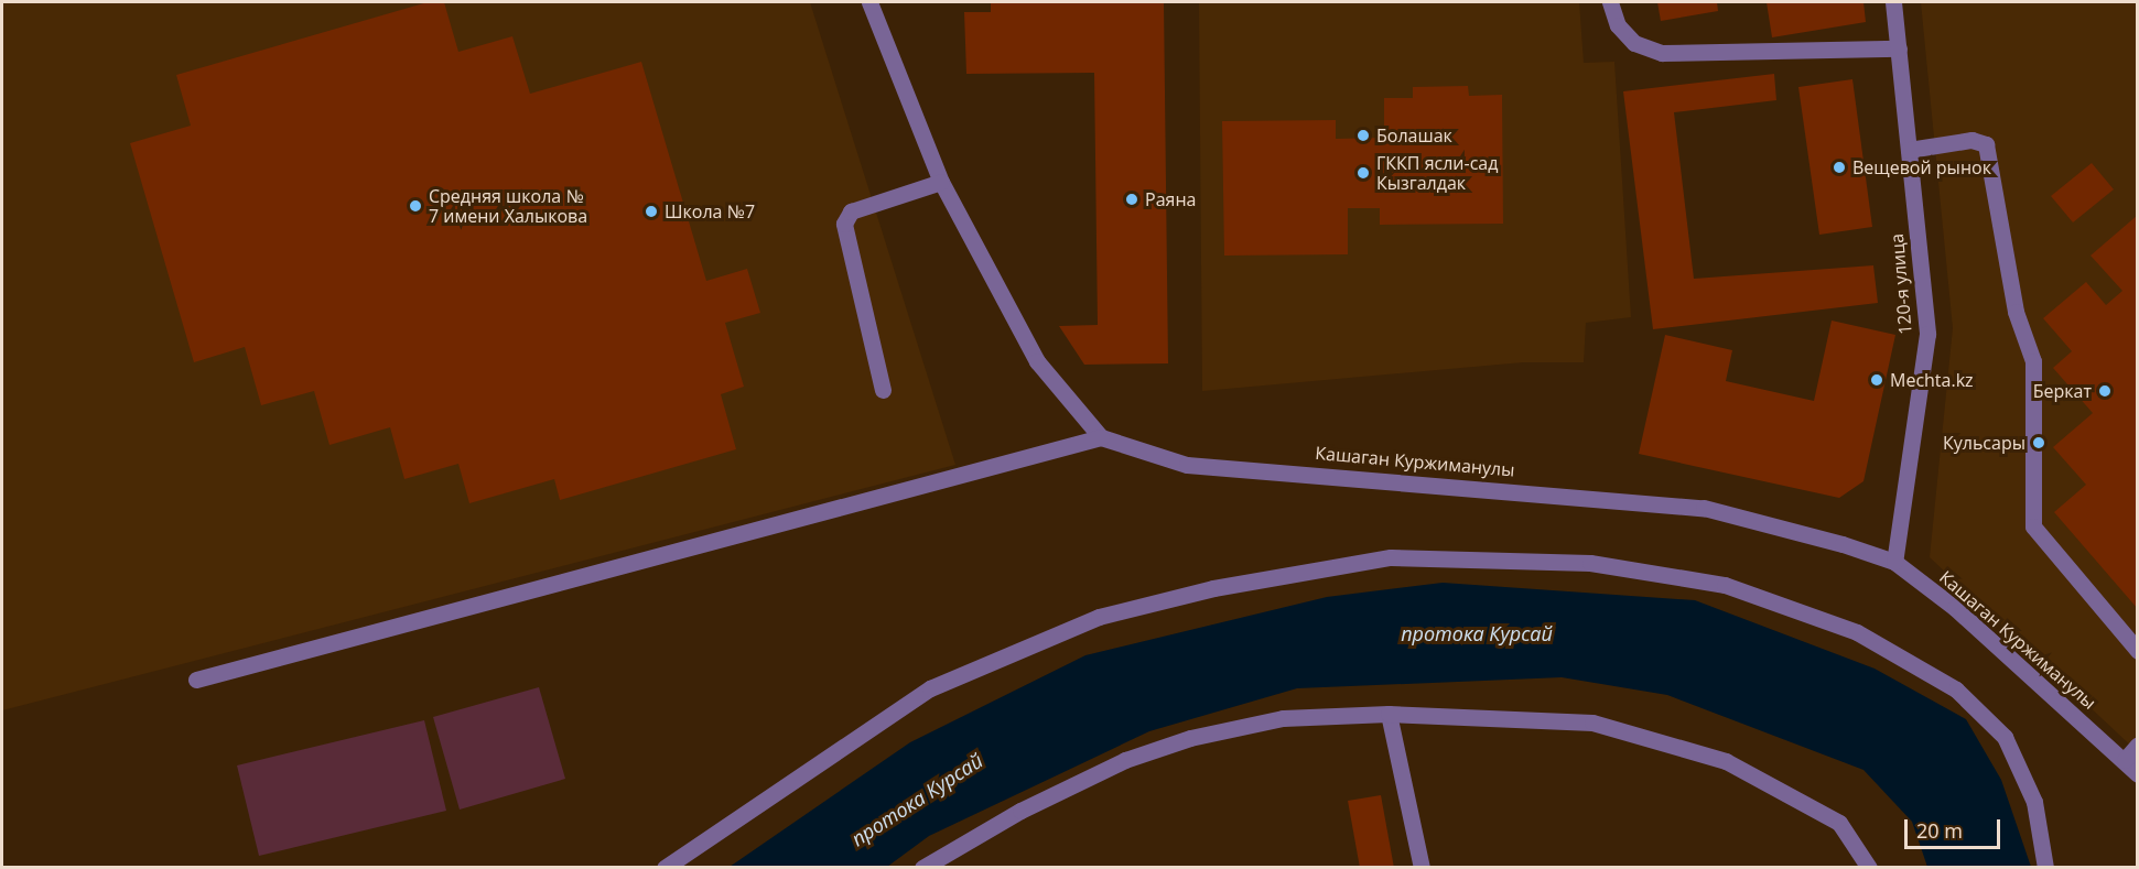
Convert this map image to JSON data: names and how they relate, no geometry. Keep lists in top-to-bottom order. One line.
{"streets":{"street":["120-я улица","Кашаган Куржиманулы"]},"crossings":[["120-я улица","Кашаган Куржиманулы"]],"water":["протока Курсай"],"places":["Болашак","Вещевой рынок","ГККП ясли-сад Кызгалдак","Раяна","Средняя школа № 7 имени Халыкова","Школа №7","Mechta.kz","Беркат","Кульсары"],"scale_bar":"20 m"}
